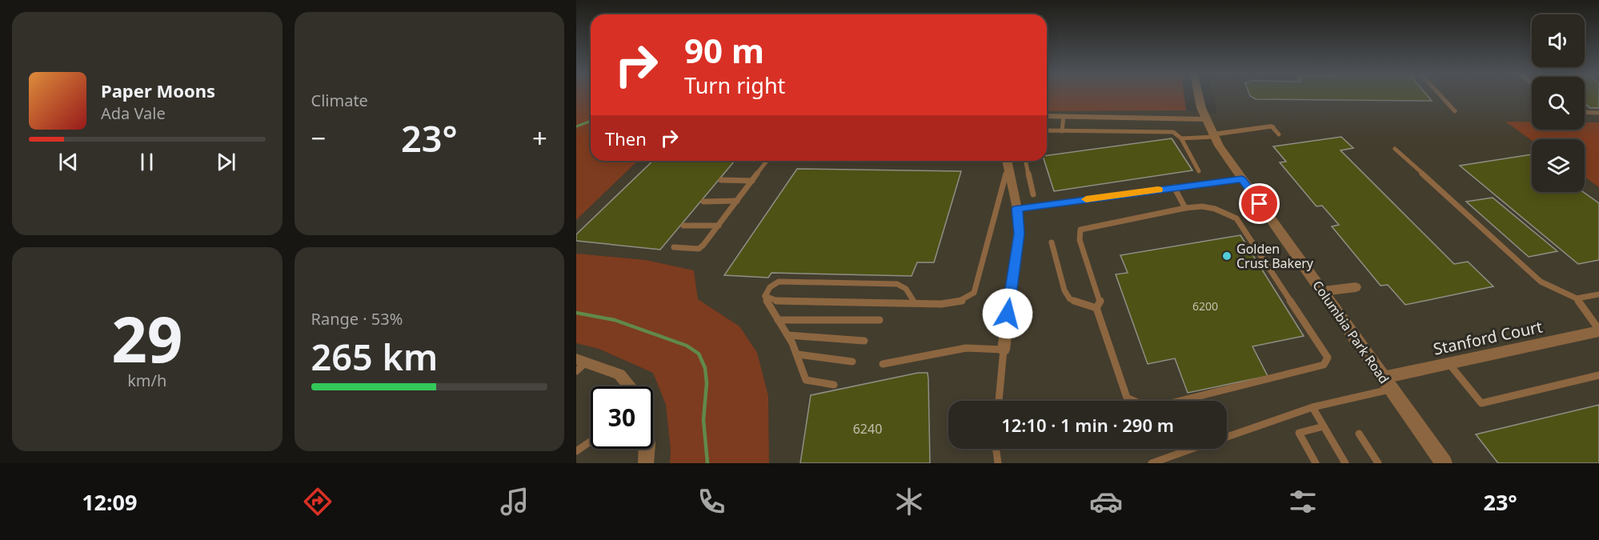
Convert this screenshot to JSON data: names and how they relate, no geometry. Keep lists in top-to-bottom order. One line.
{"streets":{"street":["Columbia Park Road","Stanford Court"]},"crossings":[["Columbia Park Road","Stanford Court"]],"places":["Golden Crust Bakery"],"house_numbers":["6200","6240"],"page":{"tile":["Climate",["29","km/h"],["Range · 53%","265 km"]],"turn":["90 m","Turn right"],"song":["Paper Moons","Ada Vale"],"then":"Then","heat":["−","23°","+"],"limit":"30","trip":"12:10 · 1 min · 290 m","tabs":["12:09","23°"]}}
